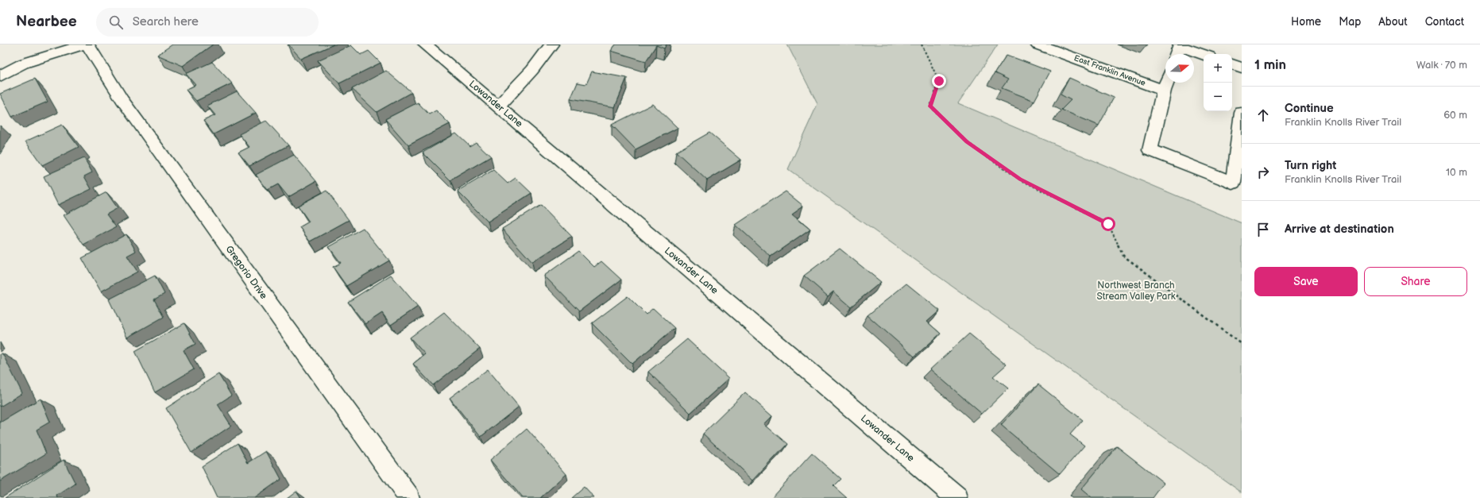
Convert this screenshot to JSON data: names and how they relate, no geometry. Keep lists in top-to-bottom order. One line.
{"streets":{"street":["East Franklin Avenue","Lowander Lane","Gregorio Drive"]},"parks":["Northwest Branch Stream Valley Park"],"north":"right","page":{"header":"Nearbee","search":"Search here","nav":["Home","Map","About","Contact"],"heading":["1 min","Walk · 70 m"],"map_buttons":["+","−"],"list":[["Continue","Franklin Knolls River Trail","60 m"],["Turn right","Franklin Knolls River Trail","10 m"],"Arrive at destination"],"buttons":["Save","Share"]}}
